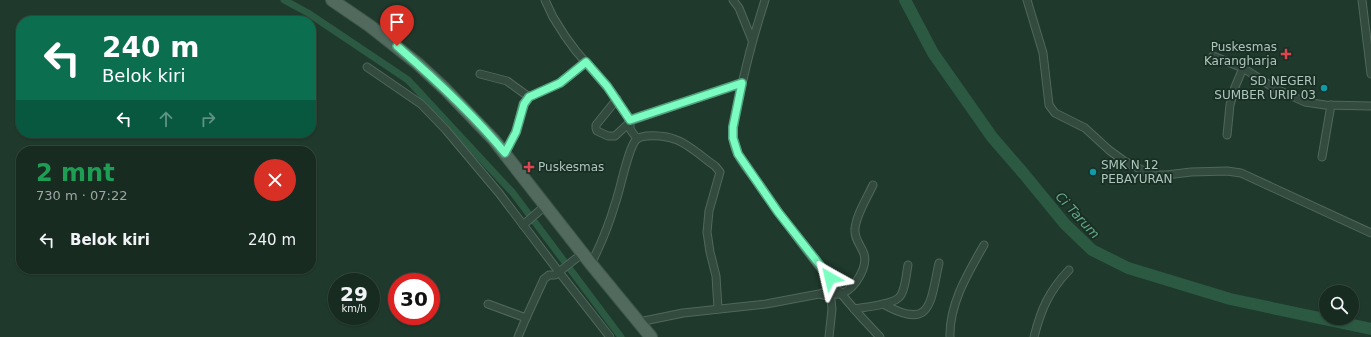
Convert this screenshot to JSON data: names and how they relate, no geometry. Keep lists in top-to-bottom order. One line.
{"water":["Ci Tarum"],"places":{"health":["Puskesmas Karangharja","Puskesmas"],"other":["SD NEGERI SUMBER URIP 03","SMK N 12 PEBAYURAN"]},"page":{"turn":["240 m","Belok kiri"],"heading":["2 mnt","730 m · 07:22"],"list":[{"name":"Belok kiri","value":"240 m"}],"speed":"29 km/h","limit":"30"}}
